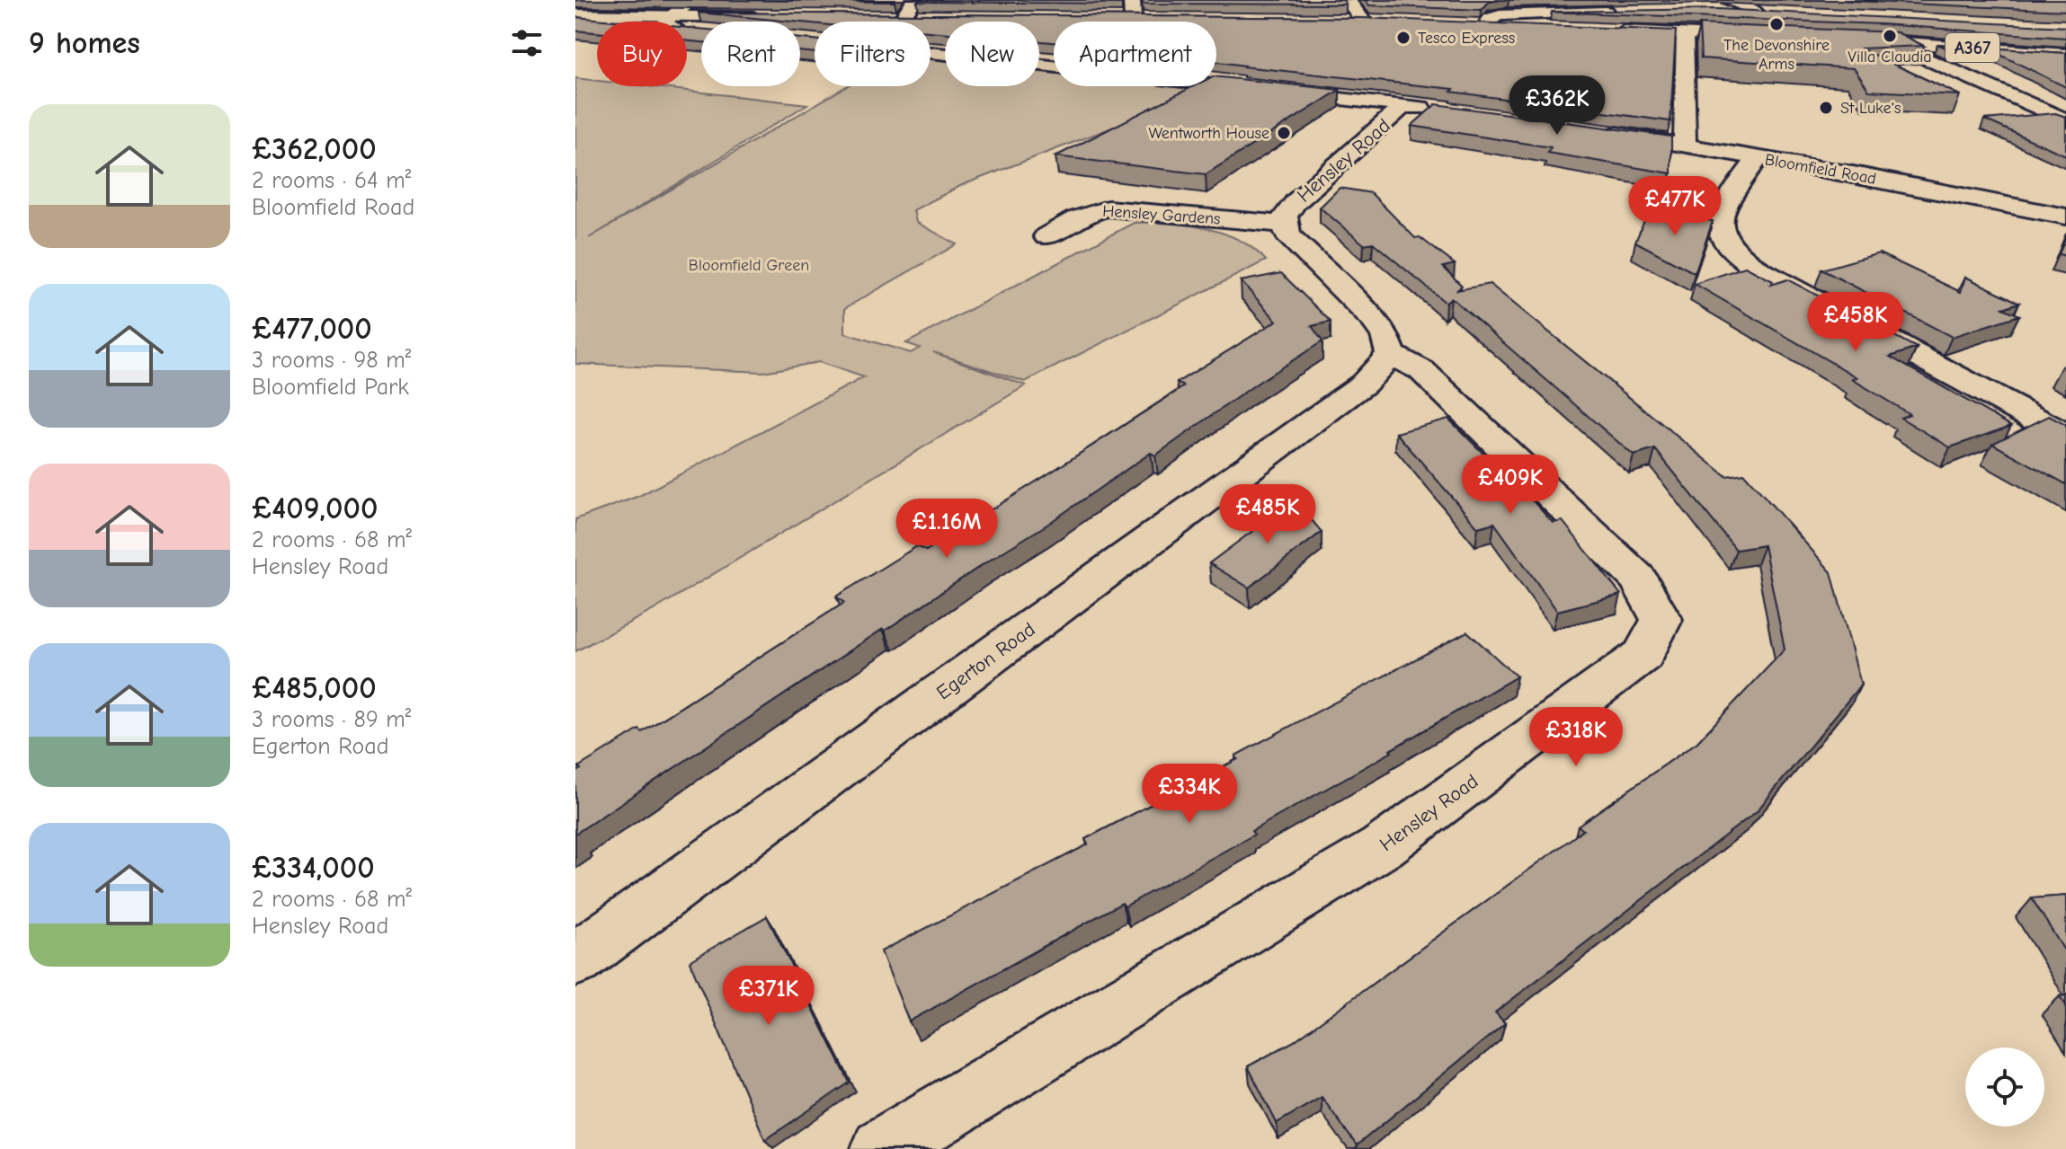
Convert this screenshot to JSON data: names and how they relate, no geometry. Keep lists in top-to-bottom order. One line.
{"streets":{"street":["A367","Hensley Road","Bloomfield Road","Hensley Gardens","Egerton Road"]},"crossings":[["Hensley Road","Hensley Gardens"],["Hensley Road","Egerton Road"]],"parks":["Bloomfield Green"],"places":["The Devonshire Arms","Villa Claudia","Tesco Express","St Luke's","Wentworth House"],"page":{"heading":"9 homes","chip":["Buy","Rent","Filters","New","Apartment"],"price":["£362K","£477K","£458K","£409K","£485K","£1.16M","£318K","£334K","£371K"],"list":[{"name":"£362,000","note":"2 rooms · 64 m² · Bloomfield Road"},{"name":"£477,000","note":"3 rooms · 98 m² · Bloomfield Park"},{"name":"£409,000","note":"2 rooms · 68 m² · Hensley Road"},{"name":"£485,000","note":"3 rooms · 89 m² · Egerton Road"},{"name":"£334,000","note":"2 rooms · 68 m² · Hensley Road"}]}}
